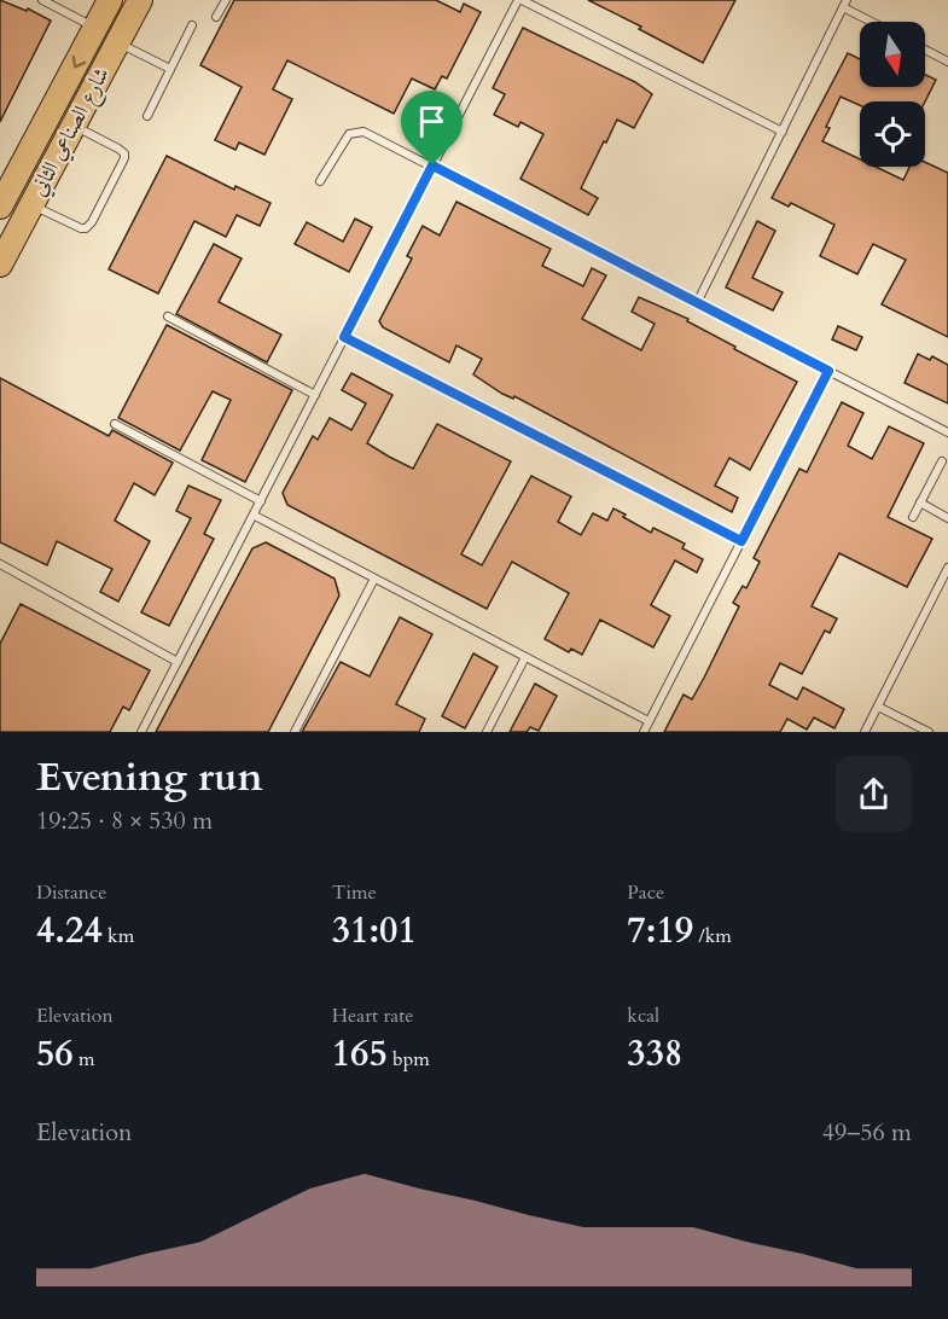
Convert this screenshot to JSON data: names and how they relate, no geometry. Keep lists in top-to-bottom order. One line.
{"streets":{"main road":["شارع الصناعي الثاني"]},"north":"bottom","page":{"heading":["Evening run","19:25 · 8 × 530 m"],"stats":[["Distance","4.24 km"],["Time","31:01"],["Pace","7:19 /km"],["Elevation","56 m"],["Heart rate","165 bpm"],["kcal","338"]],"chart":["Elevation","49–56 m"]}}
